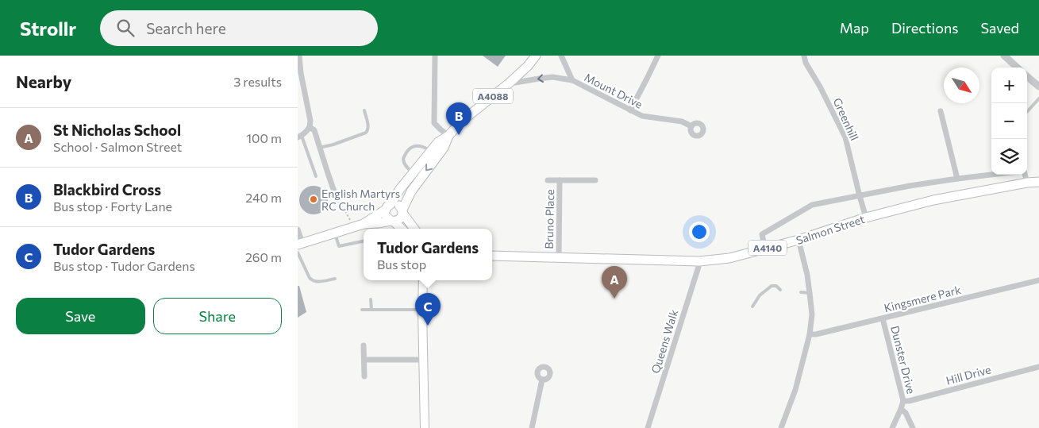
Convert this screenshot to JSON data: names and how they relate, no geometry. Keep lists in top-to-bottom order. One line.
{"streets":{"main road":["A4088","Salmon Street","A4140"],"street":["Mount Drive","Greenhill","Bruno Place","Kingsmere Park","Queens Walk","Dunster Drive","Hill Drive"]},"crossings":[["Mount Drive","A4088"],["Greenhill","Salmon Street"],["Bruno Place","Salmon Street"],["Salmon Street","Queens Walk"],["Kingsmere Park","Dunster Drive"],["Dunster Drive","Hill Drive"]],"places":["English Martyrs RC Church"],"north":"bottom right","page":{"header":"Strollr","search":"Search here","nav":["Map","Directions","Saved"],"heading":["Nearby","3 results"],"map_buttons":["+","−"],"pins":["B","A","C"],"list":[{"mark":"A","name":"St Nicholas School","note":"School · Salmon Street","value":"100 m"},{"mark":"B","name":"Blackbird Cross","note":"Bus stop · Forty Lane","value":"240 m"},{"mark":"C","name":"Tudor Gardens","note":"Bus stop · Tudor Gardens","value":"260 m"}],"popup":["Tudor Gardens","Bus stop"],"buttons":["Save","Share"]}}
